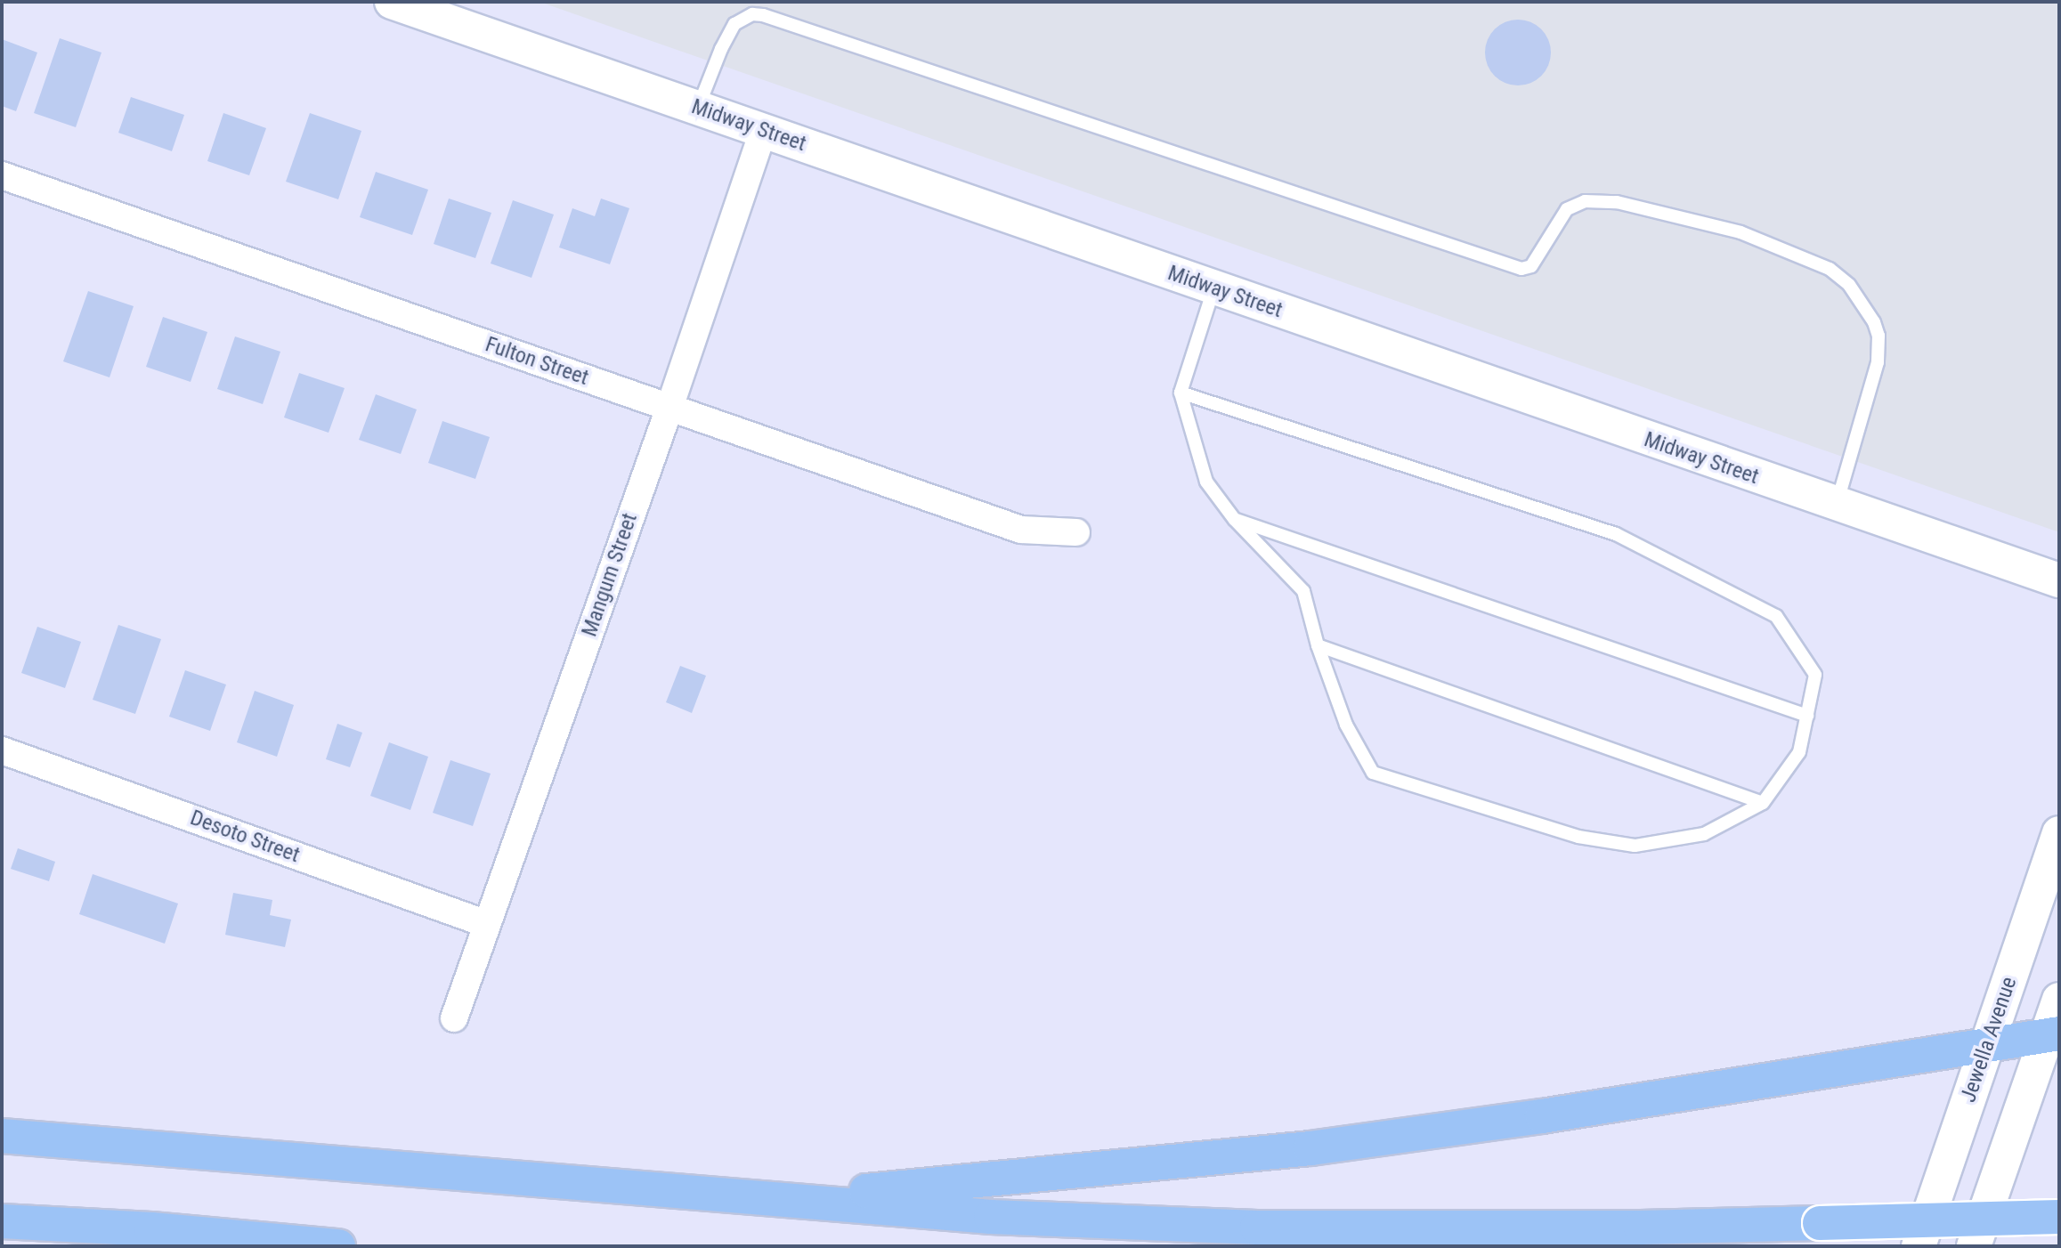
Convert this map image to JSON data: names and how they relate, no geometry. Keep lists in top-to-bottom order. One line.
{"streets":{"street":["Midway Street","Fulton Street","Mangum Street","Desoto Street","Jewella Avenue"]},"crossings":[["Midway Street","Mangum Street"],["Fulton Street","Mangum Street"],["Mangum Street","Desoto Street"]]}
